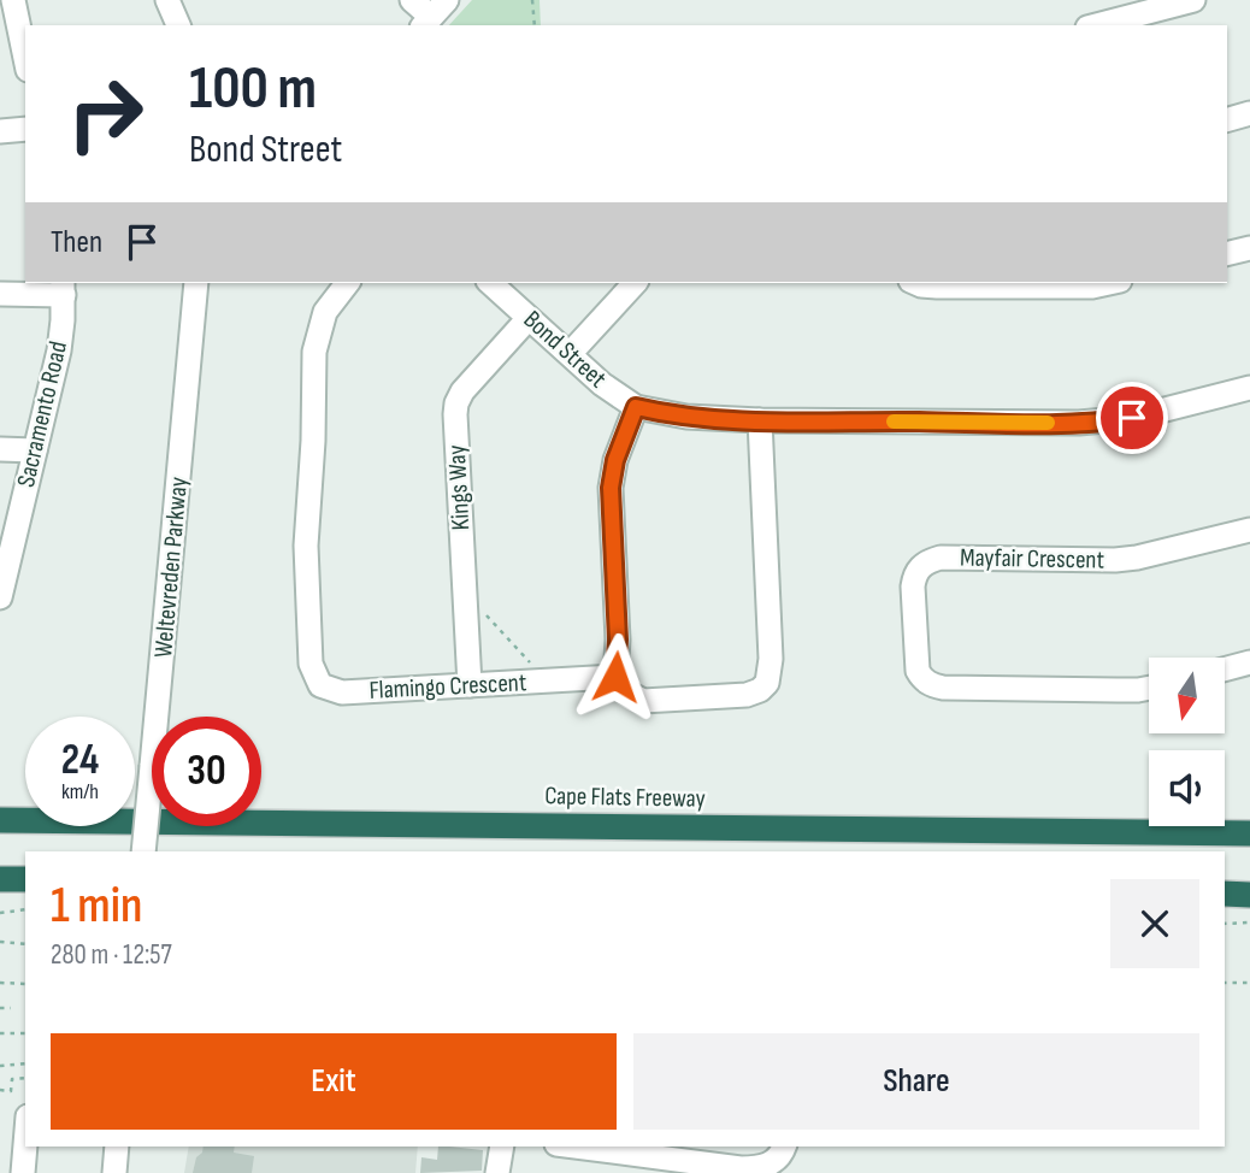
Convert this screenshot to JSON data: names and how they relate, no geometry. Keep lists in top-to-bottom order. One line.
{"streets":{"highway":["Cape Flats Freeway"],"street":["Bond Street","Sacramento Road","Kings Way","Mayfair Crescent","Weltevreden Parkway","Flamingo Crescent"]},"crossings":[["Bond Street","Kings Way"],["Kings Way","Flamingo Crescent"]],"north":"bottom","page":{"turn":["100 m","Bond Street"],"then":"Then","speed":"24 km/h","limit":"30","heading":["1 min","280 m · 12:57"],"buttons":["Exit","Share"]}}
